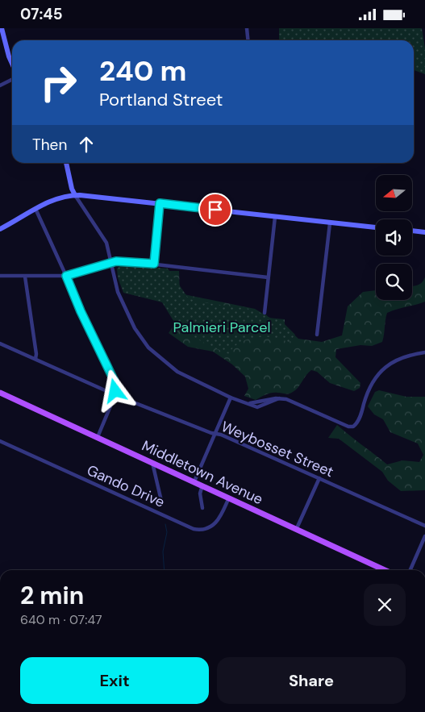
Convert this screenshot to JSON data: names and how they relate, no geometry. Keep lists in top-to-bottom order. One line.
{"streets":{"main road":["Middletown Avenue"],"street":["Weybosset Street","Gando Drive"]},"crossings":[["Middletown Avenue","Gando Drive"]],"parks":["Palmieri Parcel"],"north":"left","page":{"status":"07:45","turn":["240 m","Portland Street"],"then":"Then","heading":["2 min","640 m · 07:47"],"buttons":["Exit","Share"]}}
